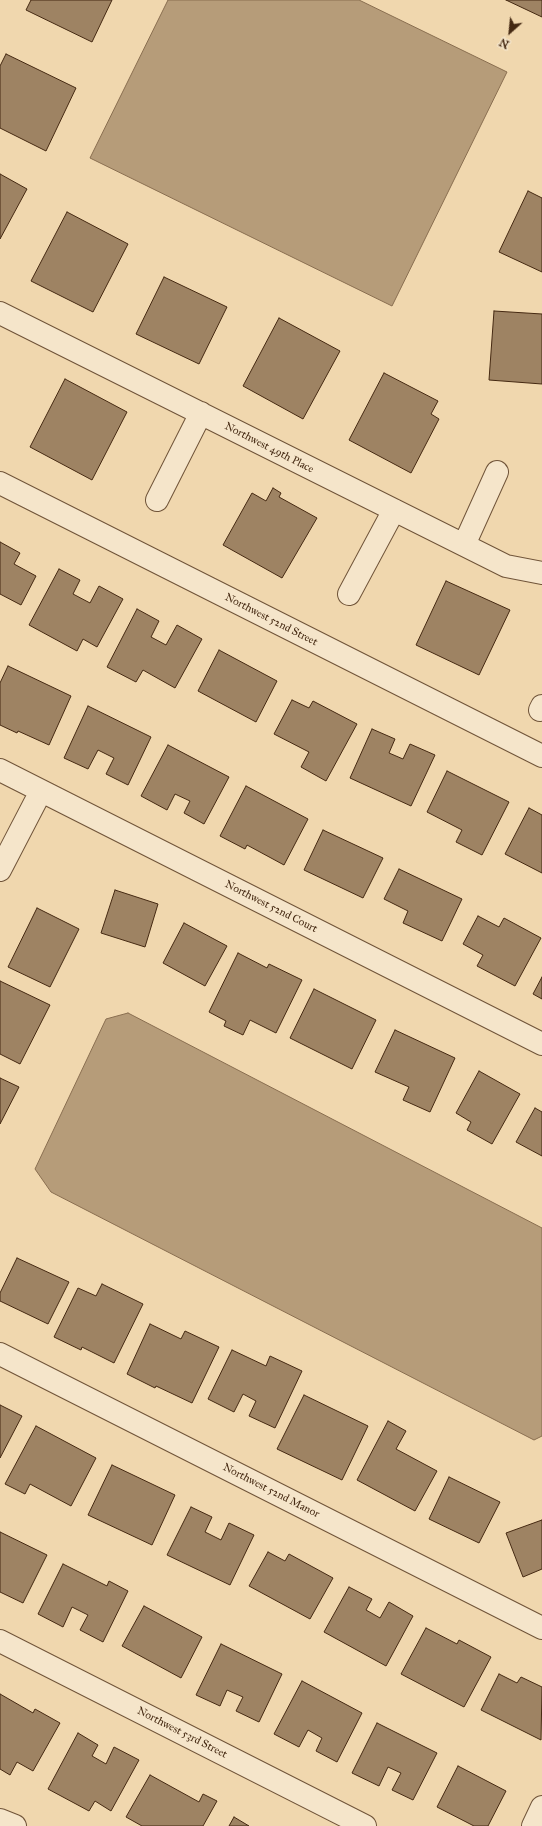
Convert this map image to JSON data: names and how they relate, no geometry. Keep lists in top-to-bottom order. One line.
{"streets":{"street":["Northwest 49th Place","Northwest 52nd Street","Northwest 52nd Court","Northwest 52nd Manor","Northwest 53rd Street"]},"north":"bottom left"}
